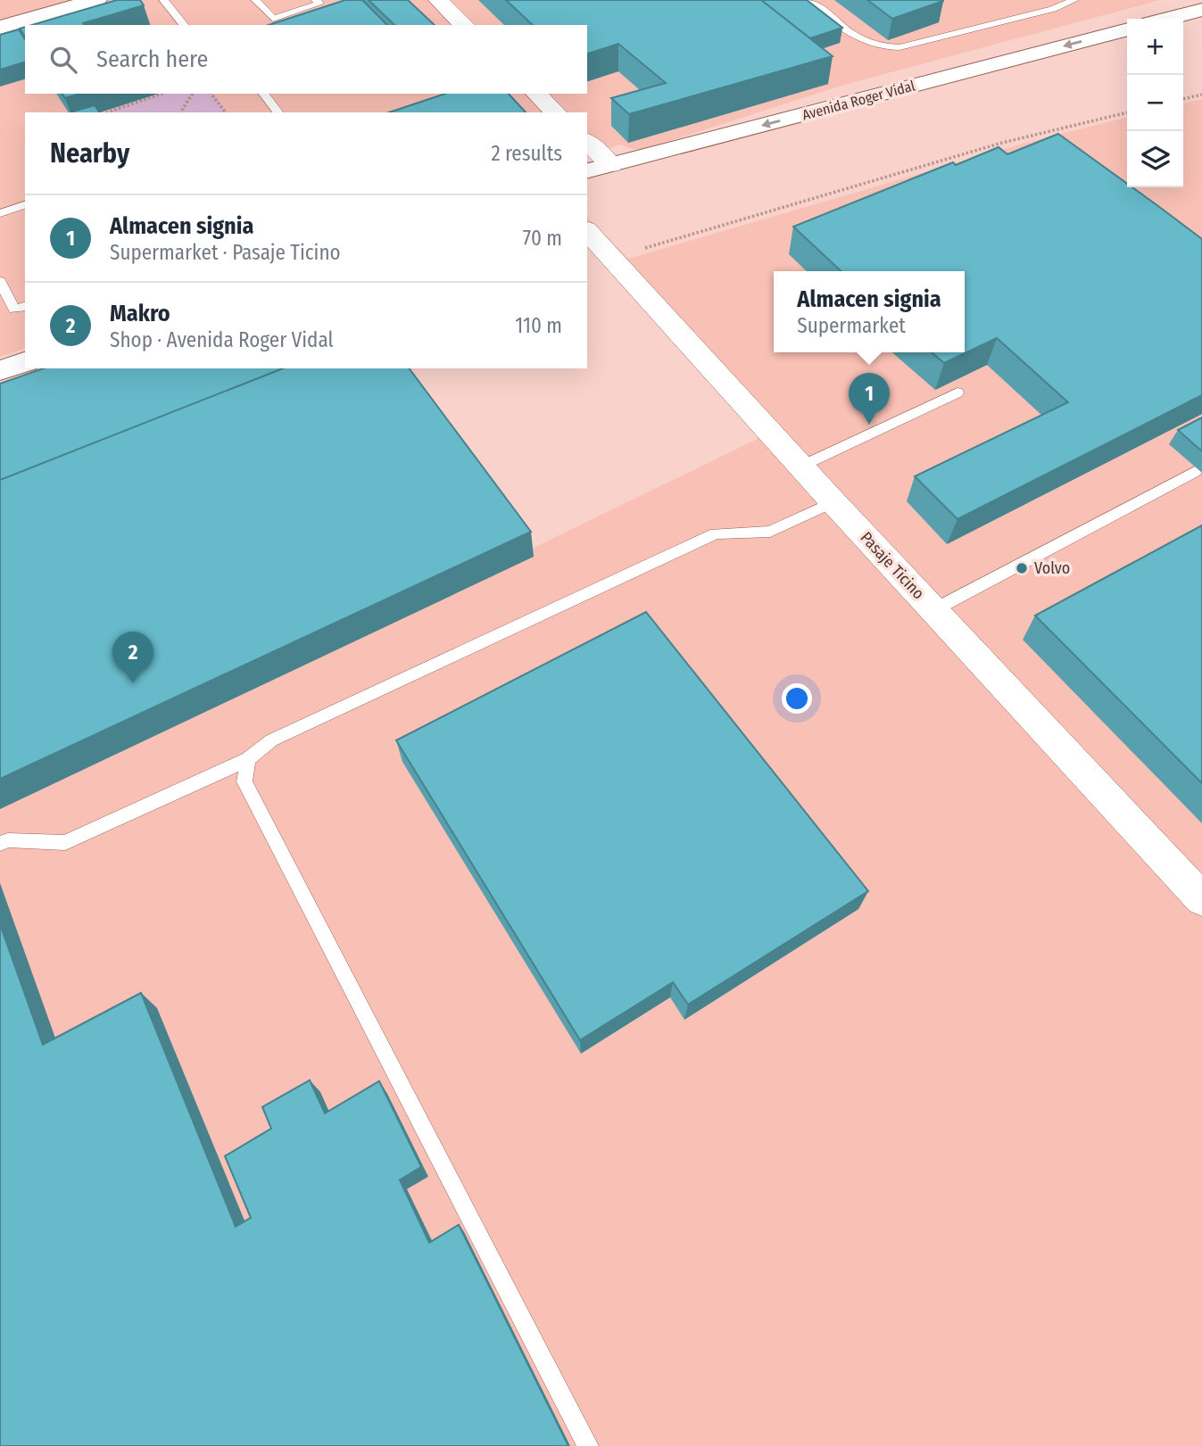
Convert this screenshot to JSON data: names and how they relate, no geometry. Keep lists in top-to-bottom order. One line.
{"streets":{"street":["Avenida Roger Vidal","Pasaje Ticino"]},"one_way":["Avenida Roger Vidal"],"places":["Volvo"],"page":{"map_buttons":["+","−"],"search":"Search here","heading":["Nearby","2 results"],"list":[{"mark":"1","name":"Almacen signia","note":"Supermarket · Pasaje Ticino","value":"70 m"},{"mark":"2","name":"Makro","note":"Shop · Avenida Roger Vidal","value":"110 m"}],"popup":["Almacen signia","Supermarket"],"pins":["1","2"]}}
